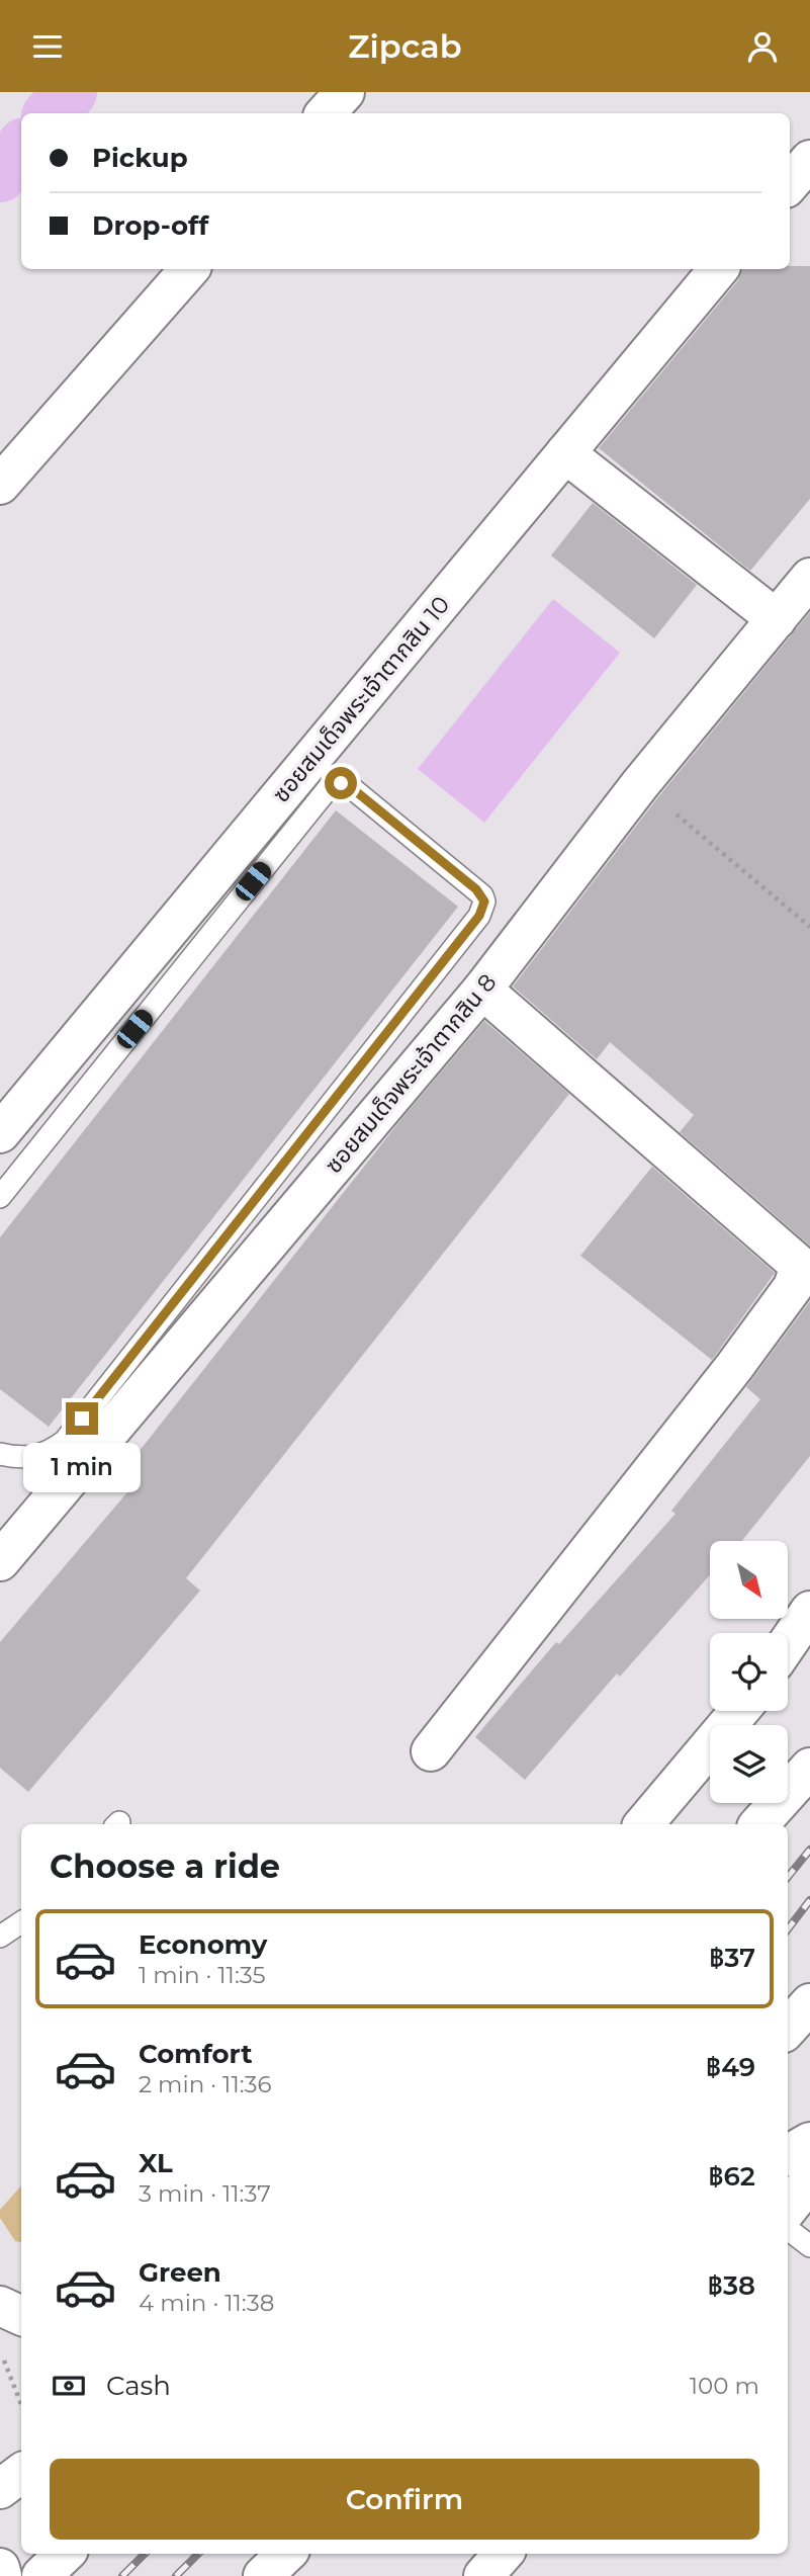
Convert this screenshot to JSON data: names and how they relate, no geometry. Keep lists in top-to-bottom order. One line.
{"streets":{"street":["ซอยสมเด็จพระเจ้าตากสิน 10","ซอยสมเด็จพระเจ้าตากสิน 8"]},"north":"bottom right","page":{"header":"Zipcab","banner":["Pickup","Drop-off"],"bubble":"1 min","heading":"Choose a ride","list":[{"name":"Economy","note":"1 min · 11:35","value":"฿37"},{"name":"Comfort","note":"2 min · 11:36","value":"฿49"},{"name":"XL","note":"3 min · 11:37","value":"฿62"},{"name":"Green","note":"4 min · 11:38","value":"฿38"}],"pay":["Cash","100 m"],"buttons":"Confirm"}}
